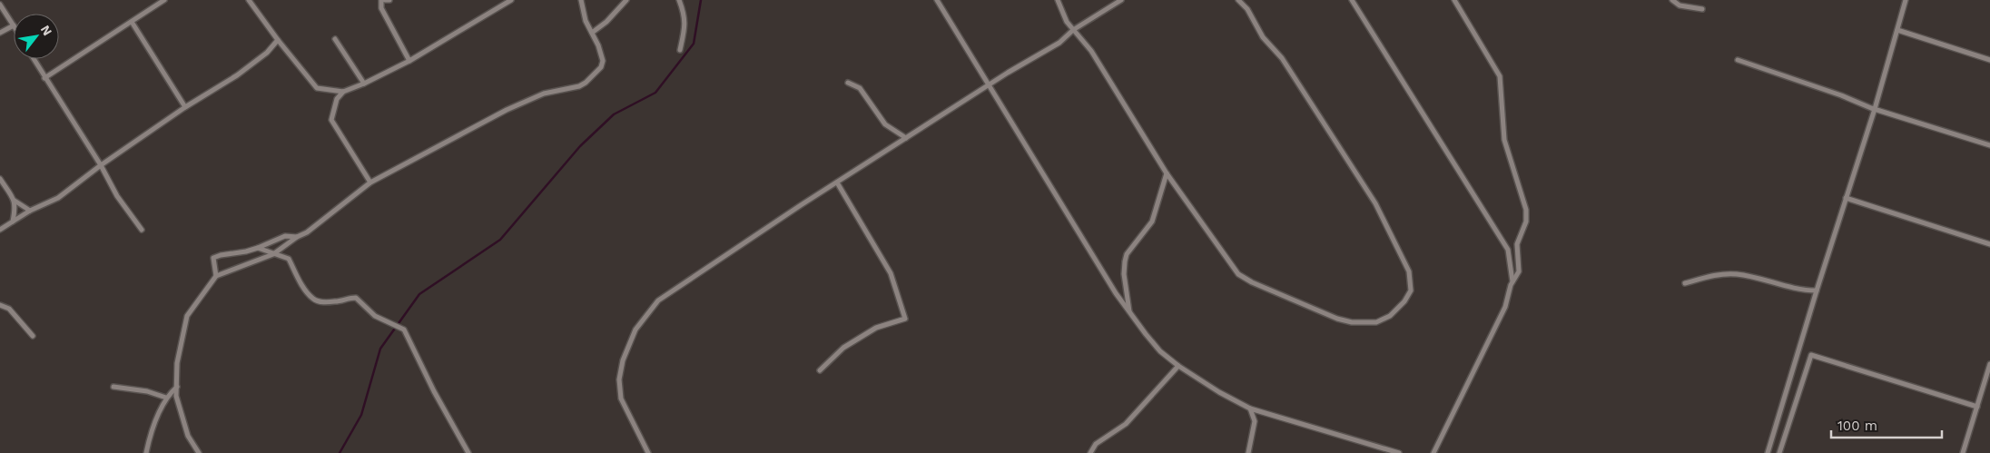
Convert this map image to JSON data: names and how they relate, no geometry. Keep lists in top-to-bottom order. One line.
{"scale_bar":"100 m","north":"top right"}
